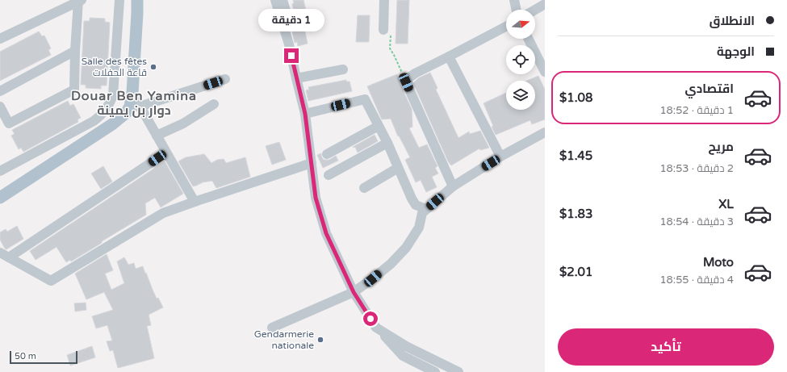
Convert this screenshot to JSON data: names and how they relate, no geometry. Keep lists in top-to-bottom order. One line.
{"districts":["Douar Ben Yamina دوار بن يمينة"],"places":["Salle des fêtes قاعة الحفلات","Gendarmerie nationale"],"scale_bar":"50 m","north":"right","page":{"banner":["الانطلاق","الوجهة"],"bubble":"1 دقيقة","list":[{"name":"اقتصادي","note":"1 دقيقة · 18:52","value":"$1.08"},{"name":"مريح","note":"2 دقيقة · 18:53","value":"$1.45"},{"name":"XL","note":"3 دقيقة · 18:54","value":"$1.83"},{"name":"Moto","note":"4 دقيقة · 18:55","value":"$2.01"}],"buttons":"تأكيد","scale":"50 m"}}
